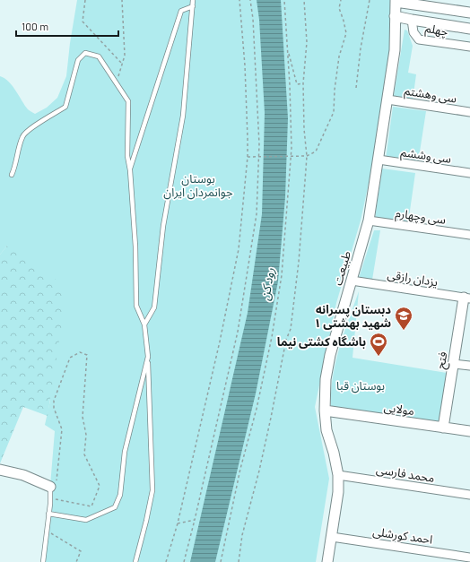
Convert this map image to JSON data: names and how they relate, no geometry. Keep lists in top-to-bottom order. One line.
{"streets":{"street":["چهلم","سی وهشتم","سی وششم","سی وچهارم","طبیعت","یزدان رازقی","فتح","مولایی","محمد فارسی","احمد کورشلی"]},"crossings":[["سی وهشتم","طبیعت"],["سی وششم","طبیعت"],["سی وچهارم","طبیعت"],["طبیعت","یزدان رازقی"],["طبیعت","مولایی"],["طبیعت","محمد فارسی"],["طبیعت","احمد کورشلی"],["یزدان رازقی","فتح"],["فتح","مولایی"]],"water":["رود کن"],"parks":["بوستان جوانمردان ایران","بوستان قبا"],"places":{"school or university":["دبستان پسرانه شهید بهشتی ۱"],"sports":["باشگاه کشتی نیما"]},"scale_bar":"100 m"}
